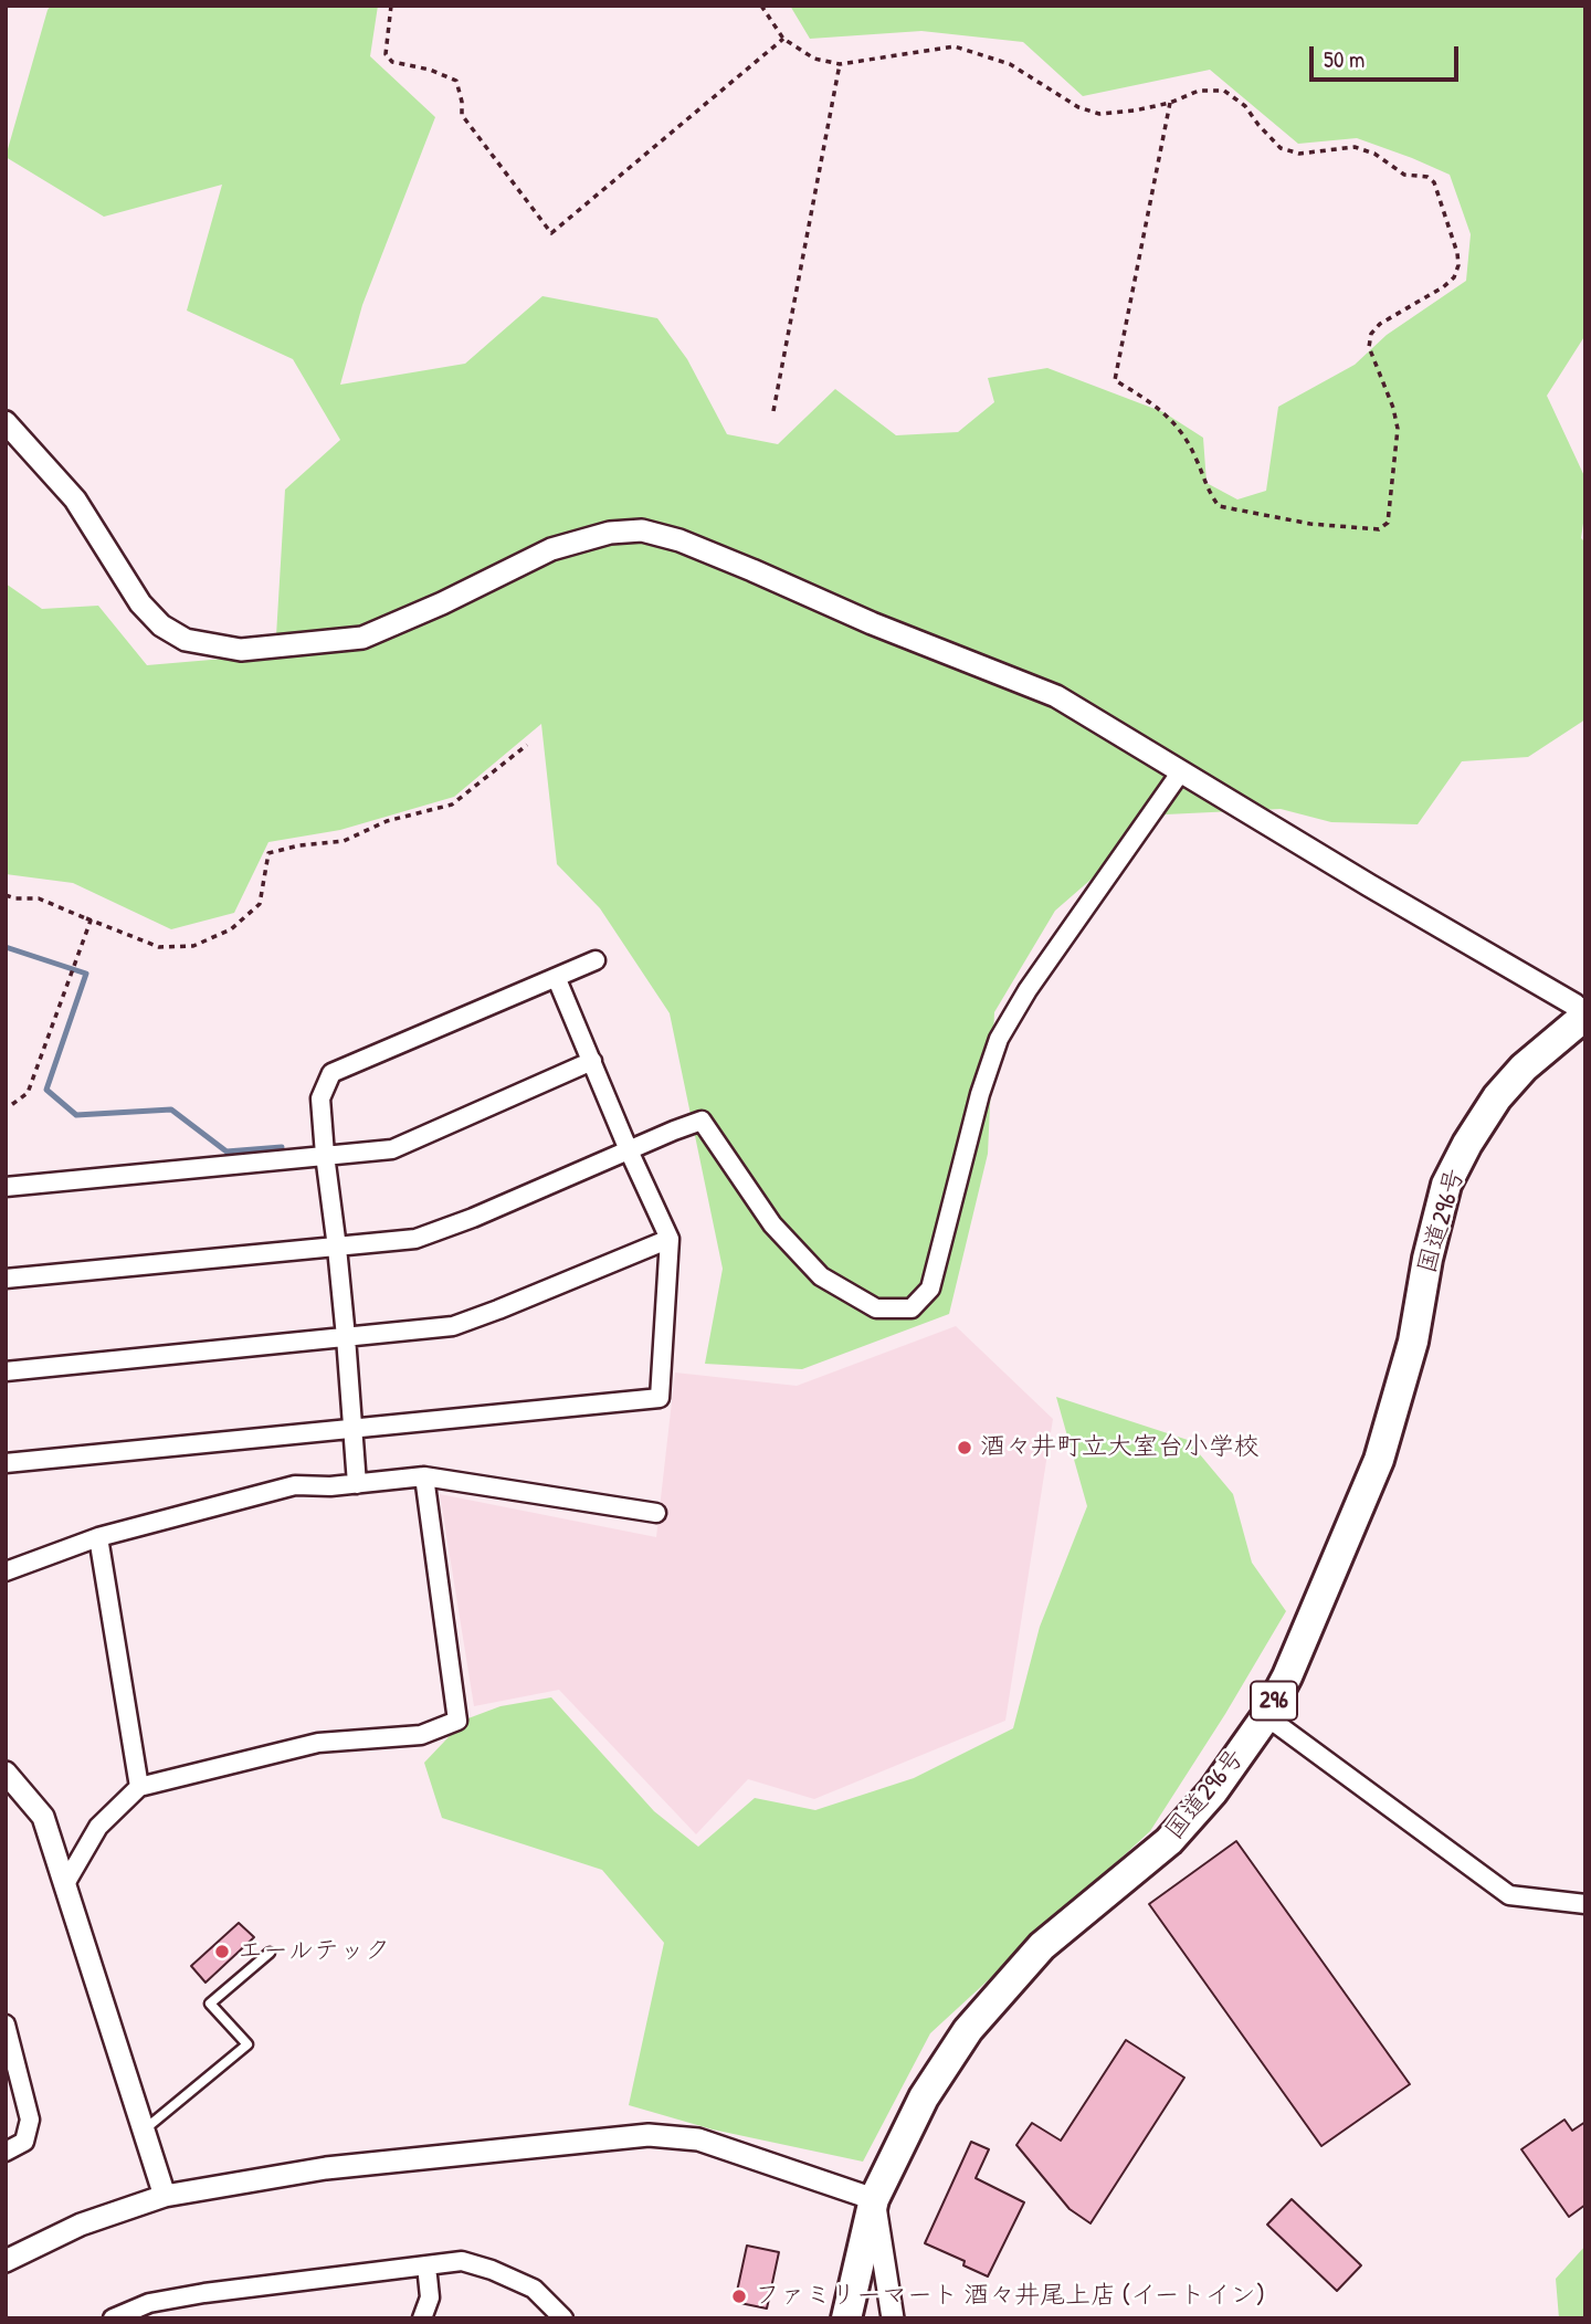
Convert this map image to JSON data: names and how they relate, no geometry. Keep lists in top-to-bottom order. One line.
{"streets":{"highway":["国道296号","296"]},"places":["酒々井町立大室台小学校","エールテック","ファミリーマート 酒々井尾上店 (イートイン)"],"scale_bar":"50 m"}
